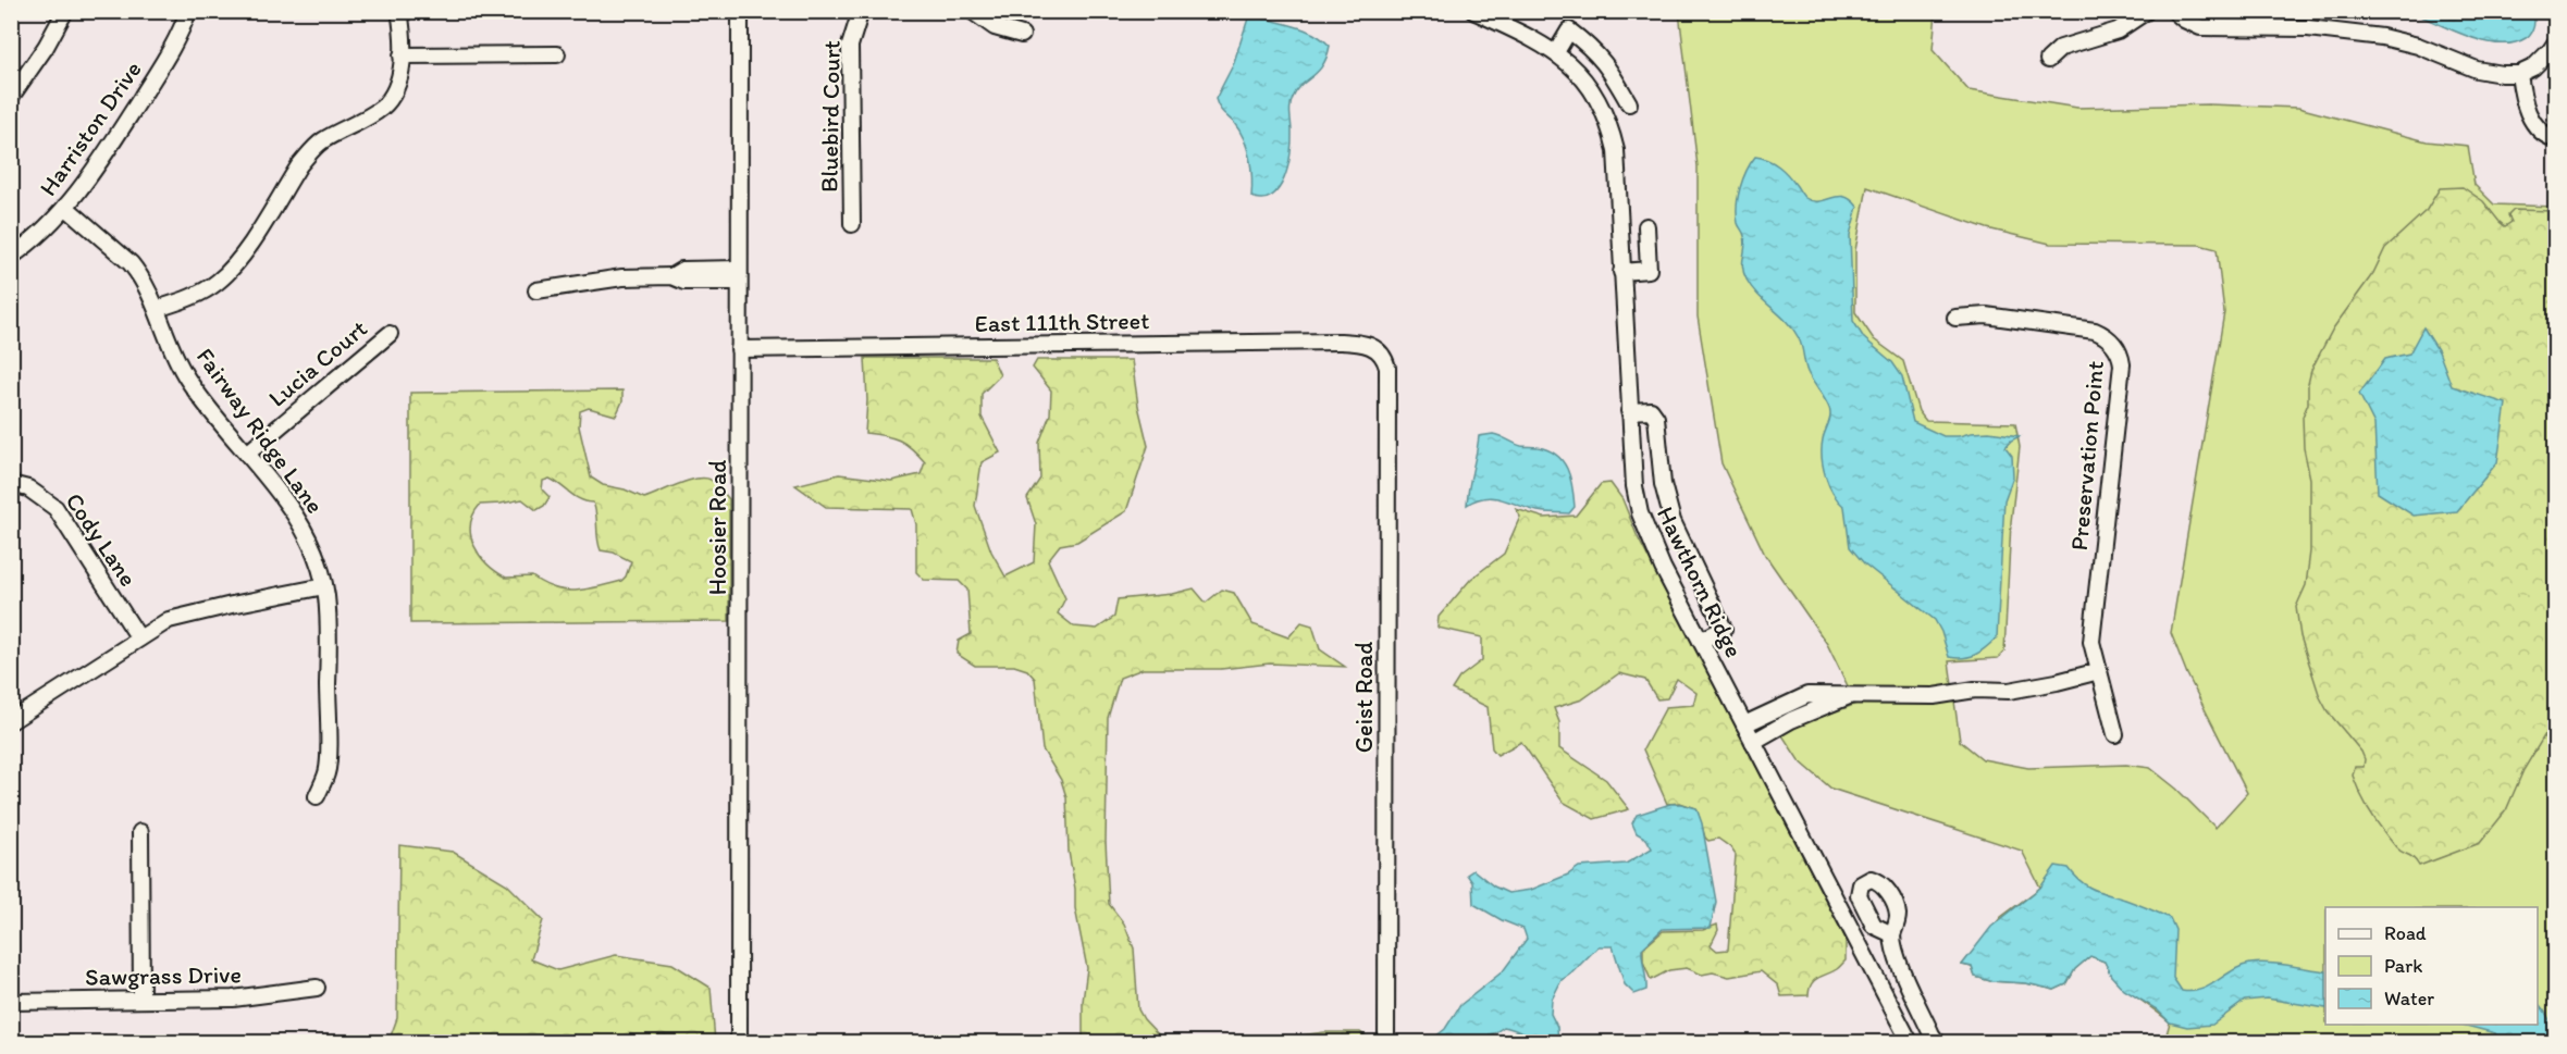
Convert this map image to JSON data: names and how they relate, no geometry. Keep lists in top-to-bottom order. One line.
{"streets":{"street":["Bluebird Court","Harriston Drive","East 111th Street","Lucia Court","Fairway Ridge Lane","Preservation Point","Hoosier Road","Cody Lane","Hawthorn Ridge","Geist Road","Sawgrass Drive"]},"crossings":[["Harriston Drive","Fairway Ridge Lane"],["East 111th Street","Hoosier Road"],["East 111th Street","Geist Road"],["Lucia Court","Fairway Ridge Lane"]],"legend":["Road","Park","Water"]}
